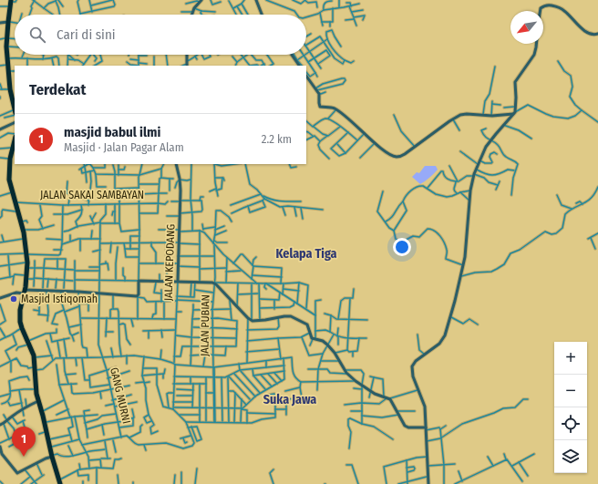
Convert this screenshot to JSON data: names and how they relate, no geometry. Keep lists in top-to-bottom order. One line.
{"streets":{"street":["JALAN SAKAI SAMBAYAN","JALAN KEPODANG","JALAN PUBIAN","GANG MURNI"]},"crossings":[["JALAN SAKAI SAMBAYAN","GANG MURNI"]],"districts":["Kelapa Tiga","Suka Jawa"],"places":["Masjid Istiqomah"],"north":"bottom left","page":{"search":"Cari di sini","heading":"Terdekat","list":[{"mark":"1","name":"masjid babul ilmi","note":"Masjid · Jalan Pagar Alam","value":"2.2 km"}],"map_buttons":["+","−"],"pins":"1"}}
